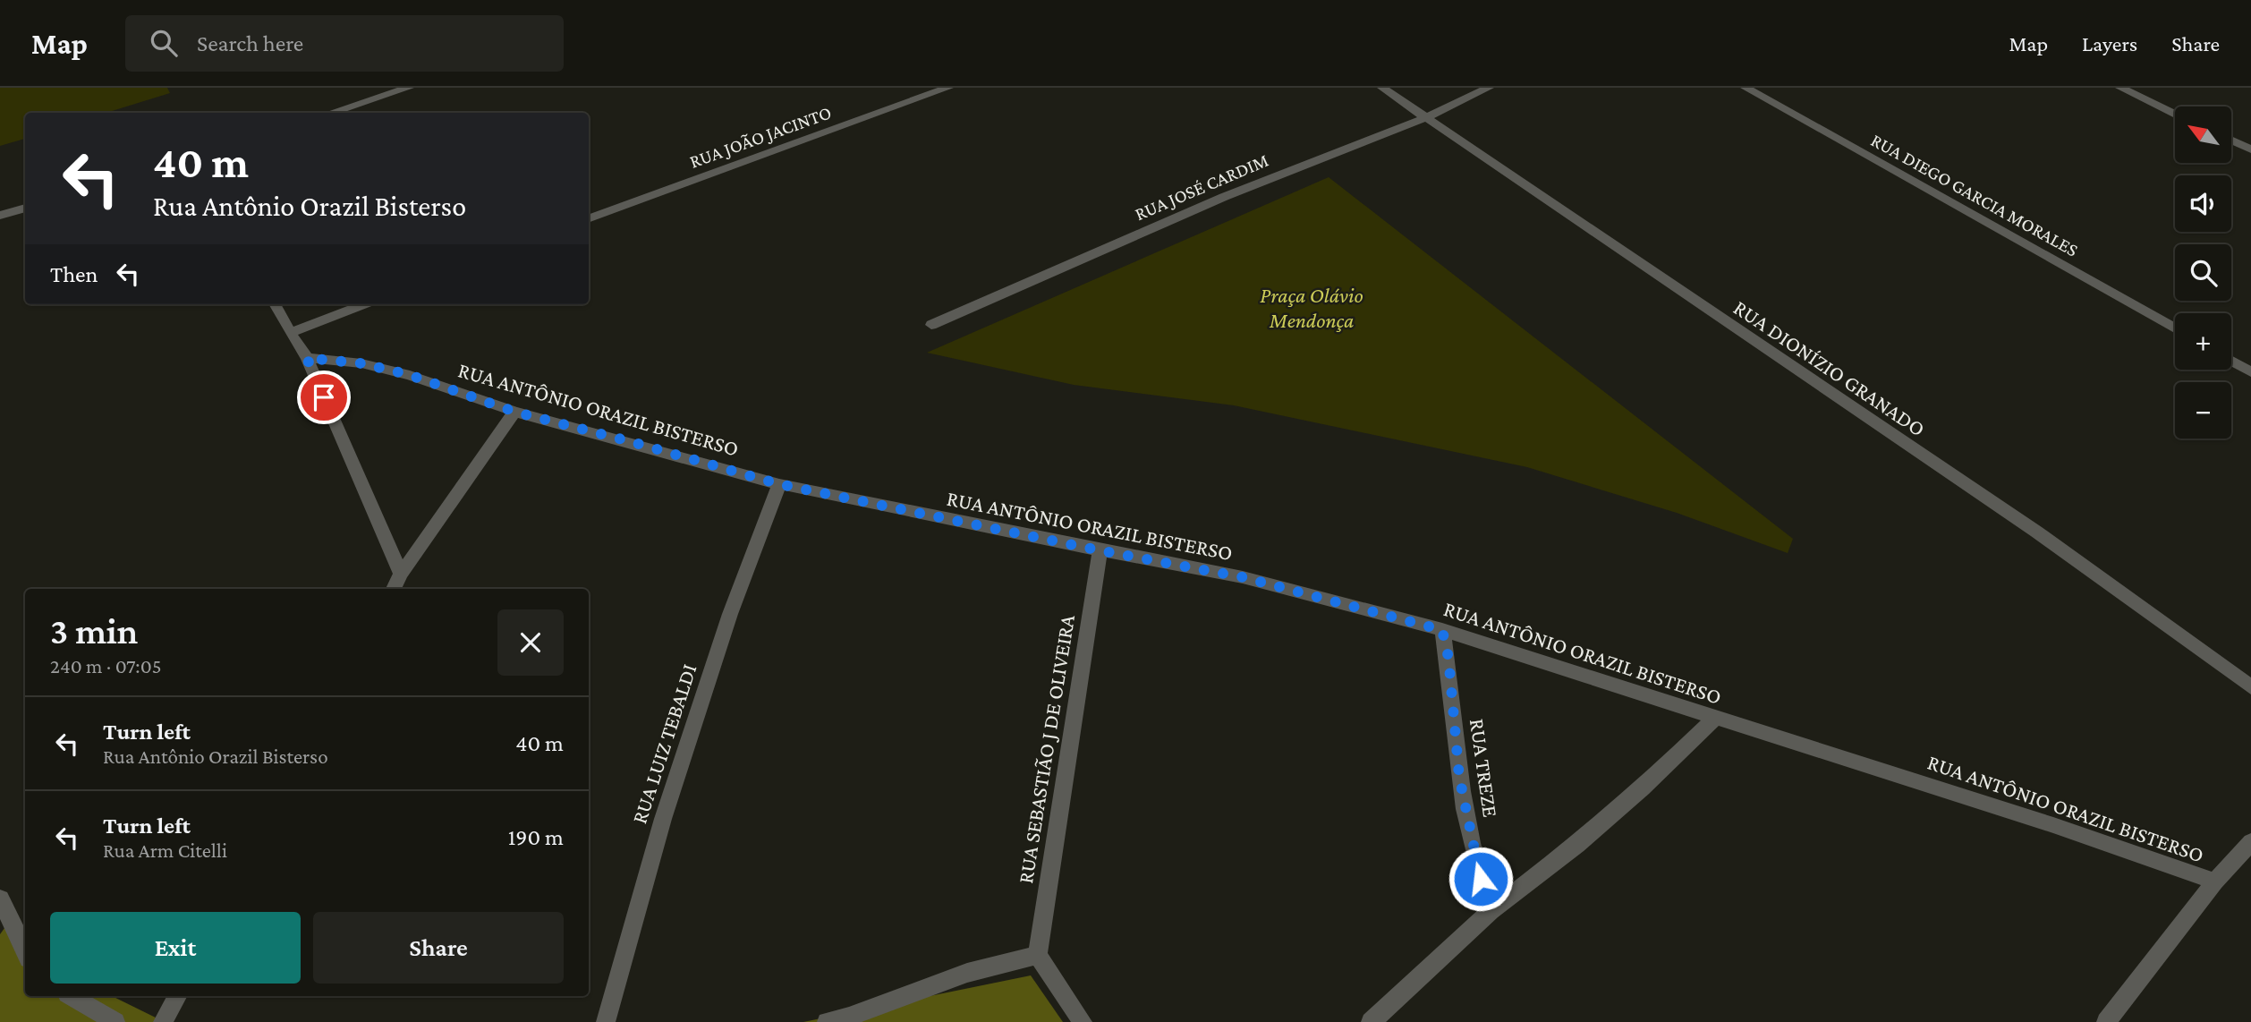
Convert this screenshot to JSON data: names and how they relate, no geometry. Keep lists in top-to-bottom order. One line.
{"streets":{"street":["RUA JOÃO JACINTO","RUA JOSÉ CARDIM","RUA DIEGO GARCIA MORALES","RUA DIONÍZIO GRANADO","RUA ANTÔNIO ORAZIL BISTERSO","RUA LUIZ TEBALDI","RUA SEBASTIÃO J DE OLIVEIRA","RUA TREZE"]},"crossings":[["RUA JOSÉ CARDIM","RUA DIONÍZIO GRANADO"],["RUA ANTÔNIO ORAZIL BISTERSO","RUA LUIZ TEBALDI"],["RUA ANTÔNIO ORAZIL BISTERSO","RUA SEBASTIÃO J DE OLIVEIRA"],["RUA ANTÔNIO ORAZIL BISTERSO","RUA TREZE"]],"parks":["Praça Olávio Mendonça"],"north":"top left","page":{"header":"Map","search":"Search here","nav":["Map","Layers","Share"],"map_buttons":["+","−"],"turn":["40 m","Rua Antônio Orazil Bisterso"],"then":"Then","heading":["3 min","240 m · 07:05"],"list":[{"name":"Turn left","note":"Rua Antônio Orazil Bisterso","value":"40 m"},{"name":"Turn left","note":"Rua Arm Citelli","value":"190 m"}],"buttons":["Exit","Share"]}}
